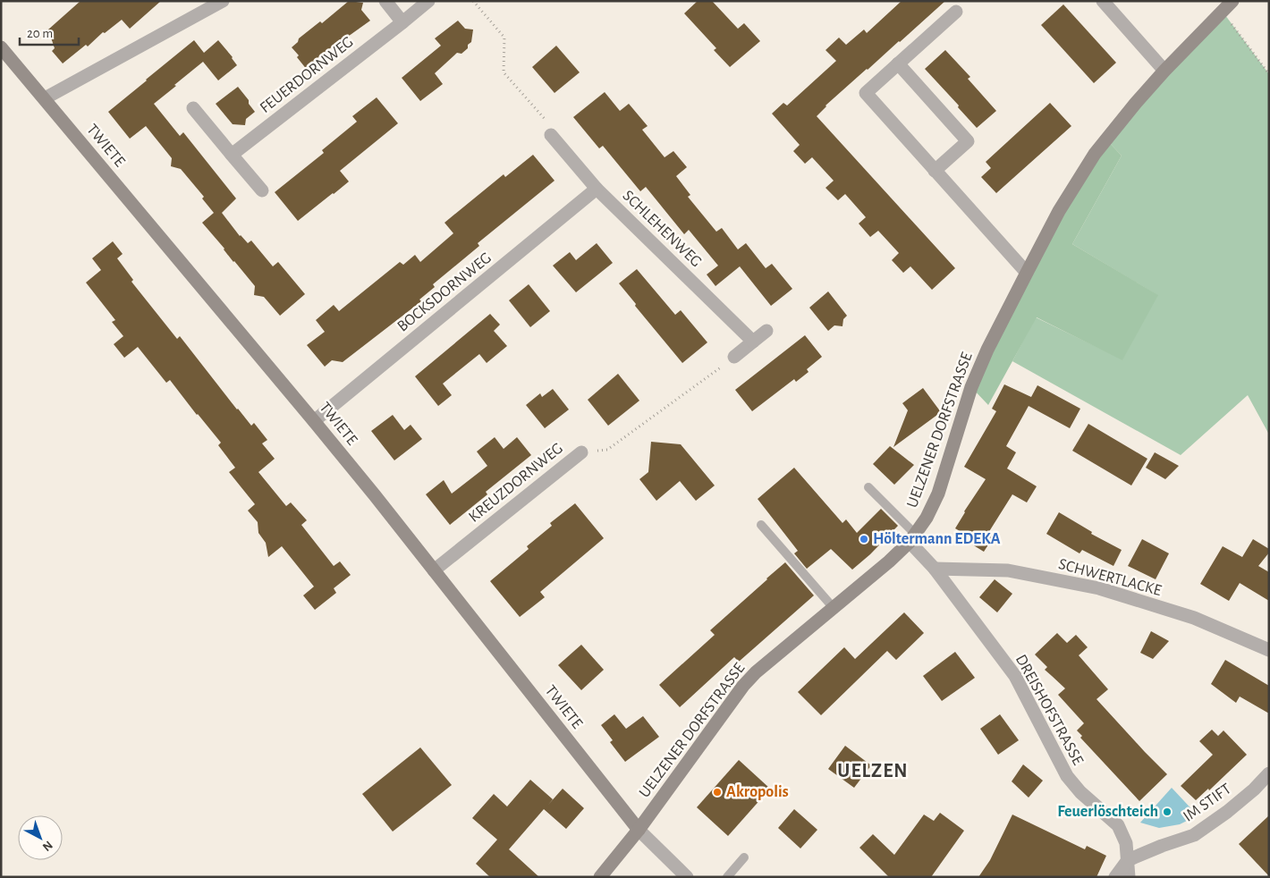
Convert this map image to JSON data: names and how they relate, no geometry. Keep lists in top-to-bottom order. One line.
{"streets":{"street":["FEUERDORNWEG","TWIETE","SCHLEHENWEG","BOCKSDORNWEG","UELZENER DORFSTRASSE","KREUZDORNWEG","SCHWERTLACKE","DREISHOFSTRASSE","IM STIFT"]},"crossings":[["TWIETE","BOCKSDORNWEG"],["TWIETE","UELZENER DORFSTRASSE"],["TWIETE","KREUZDORNWEG"],["SCHLEHENWEG","BOCKSDORNWEG"],["UELZENER DORFSTRASSE","DREISHOFSTRASSE"],["SCHWERTLACKE","DREISHOFSTRASSE"],["DREISHOFSTRASSE","IM STIFT"]],"districts":["UELZEN"],"places":["Höltermann EDEKA","Akropolis","Feuerlöschteich"],"scale_bar":"20 m","north":"bottom right"}
